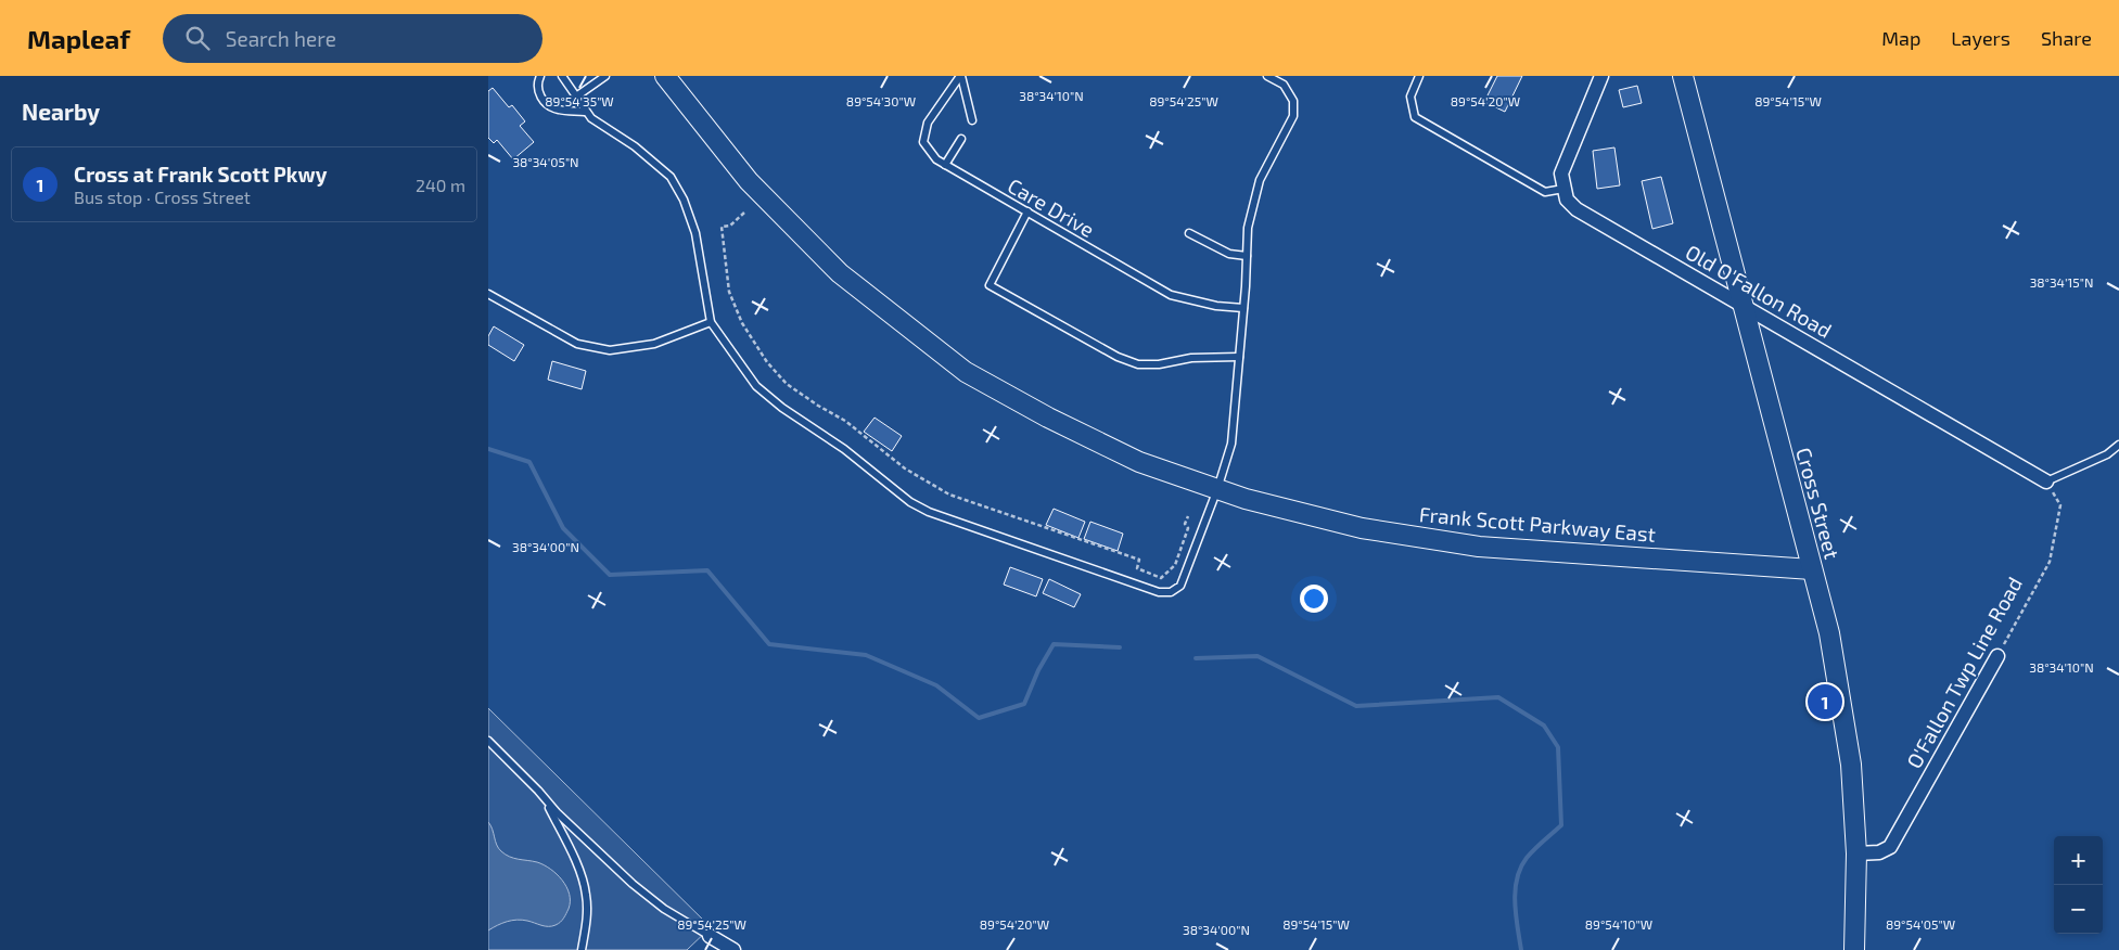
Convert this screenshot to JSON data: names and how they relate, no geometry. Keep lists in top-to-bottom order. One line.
{"streets":{"main road":["Cross Street","Frank Scott Parkway East"],"street":["Old O'Fallon Road","O'Fallon Twp Line Road"],"lane":["Care Drive"]},"crossings":[["Old O'Fallon Road","Cross Street"],["Old O'Fallon Road","O'Fallon Twp Line Road"],["Cross Street","Frank Scott Parkway East"],["Cross Street","O'Fallon Twp Line Road"]],"page":{"header":"Mapleaf","search":"Search here","nav":["Map","Layers","Share"],"heading":"Nearby","list":[{"mark":"1","name":"Cross at Frank Scott Pkwy","note":"Bus stop · Cross Street","value":"240 m"}],"pins":"1","map_buttons":["+","−"]},"coordinates":["38°34'10\"N","89°54'35\"W","89°54'30\"W","89°54'25\"W","89°54'20\"W","89°54'15\"W","38°34'05\"N","38°34'15\"N","38°34'00\"N","89°54'10\"W","89°54'05\"W"]}
